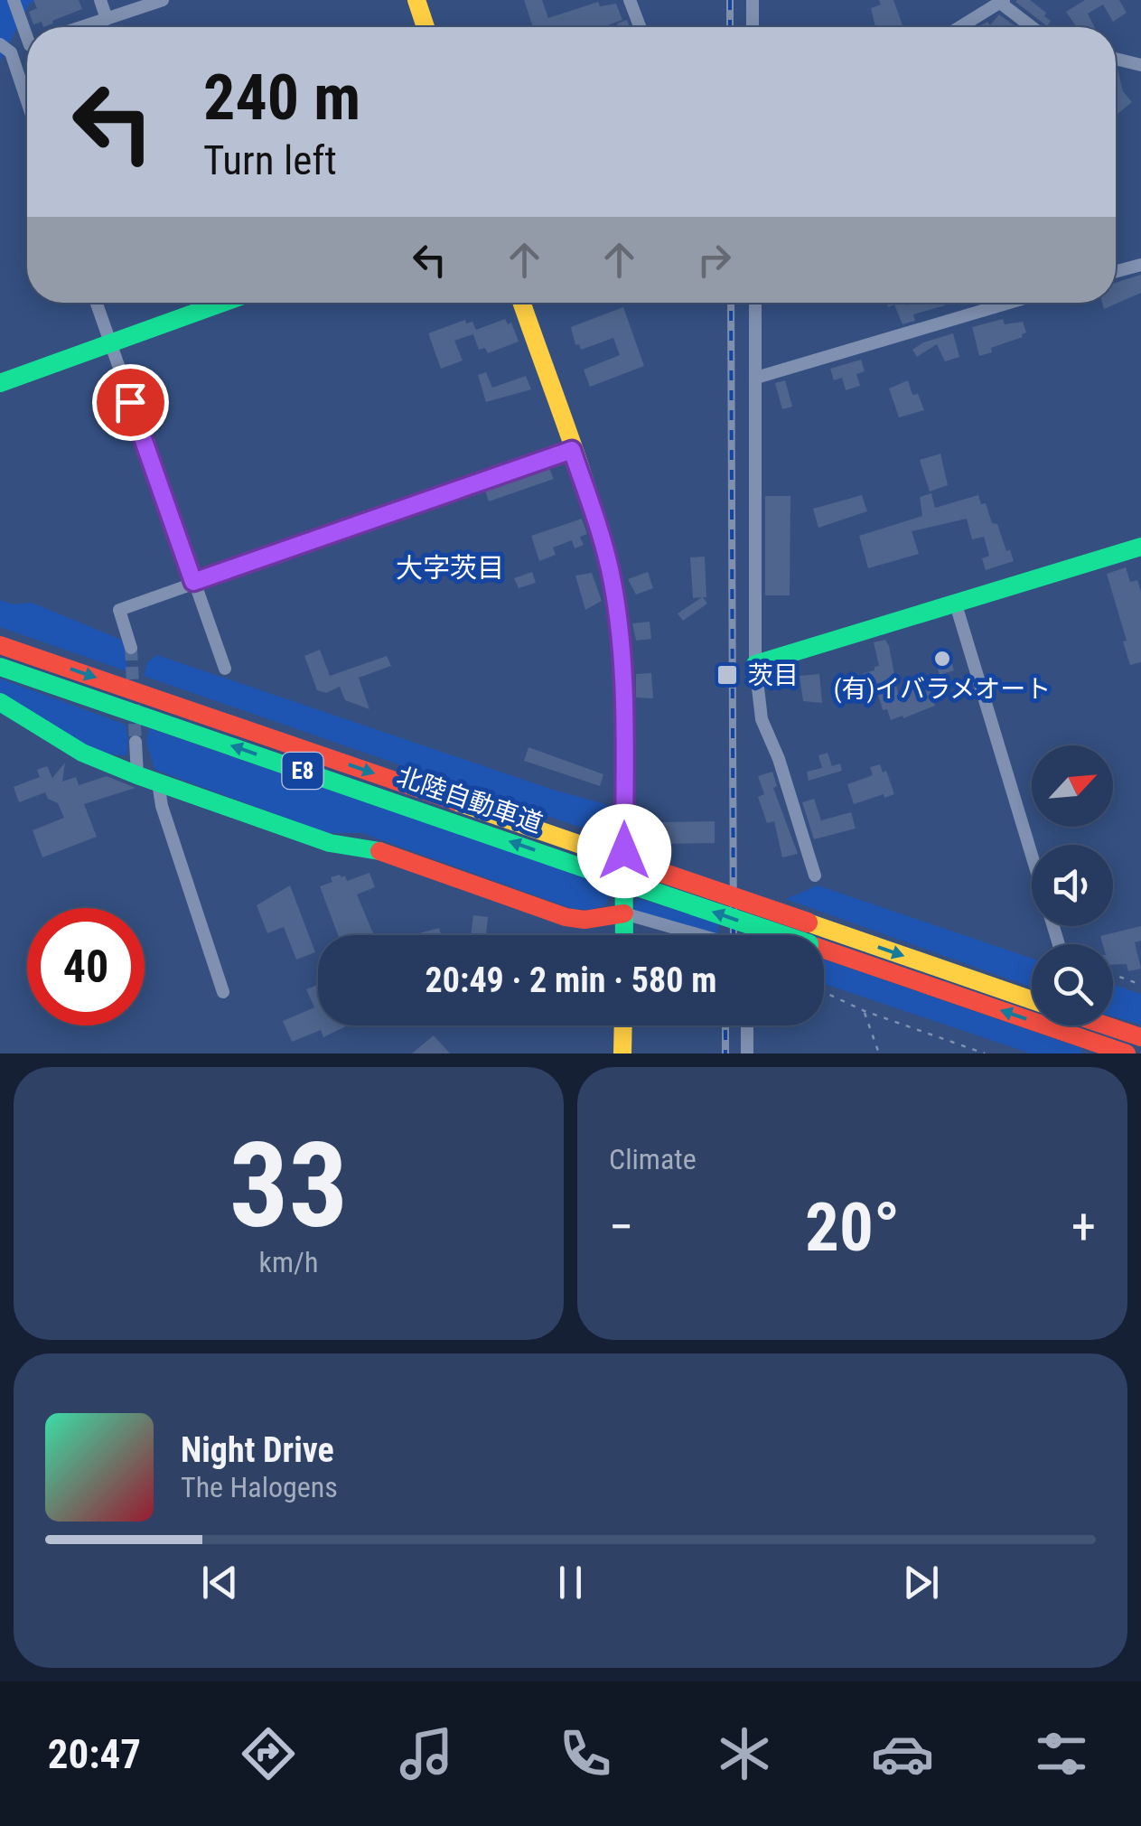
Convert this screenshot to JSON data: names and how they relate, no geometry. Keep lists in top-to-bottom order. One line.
{"streets":{"main road":["E8","北陸自動車道"]},"districts":["大字茨目"],"places":{"other":["(有)イバラメオート"],"transit":["茨目"]},"north":"top right","page":{"turn":["240 m","Turn left"],"limit":"40","trip":"20:49 · 2 min · 580 m","tile":[["33","km/h"],"Climate"],"heat":["−","20°","+"],"song":["Night Drive","The Halogens"],"tabs":"20:47"}}
